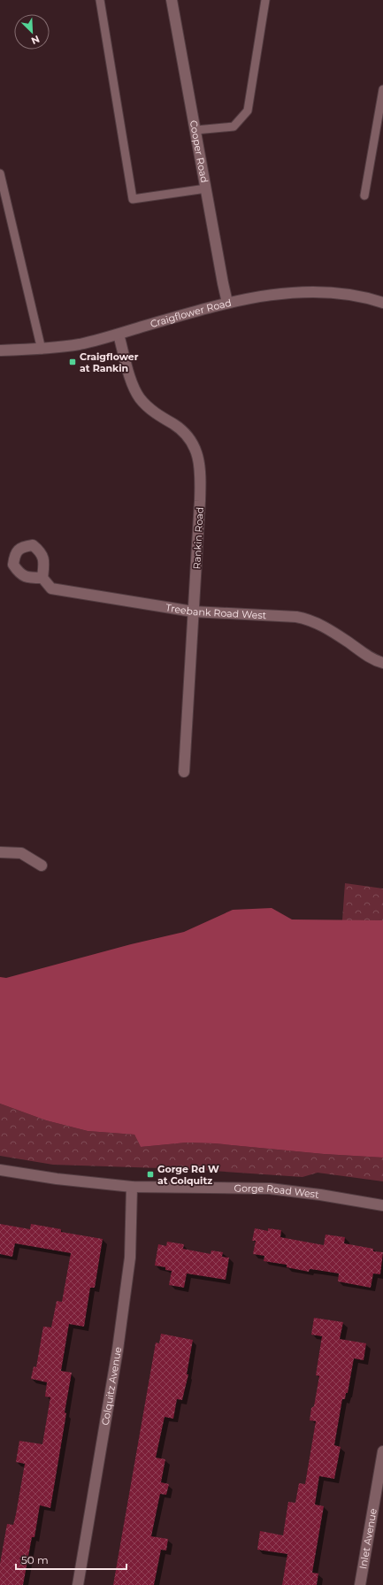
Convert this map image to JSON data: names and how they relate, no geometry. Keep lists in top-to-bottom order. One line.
{"streets":{"street":["Cooper Road","Craigflower Road","Rankin Road","Treebank Road West","Gorge Road West","Colquitz Avenue","Inlet Avenue"]},"crossings":[["Cooper Road","Craigflower Road"],["Craigflower Road","Rankin Road"],["Rankin Road","Treebank Road West"],["Gorge Road West","Colquitz Avenue"]],"places":{"transit":["Craigflower at Rankin","Gorge Rd W at Colquitz"]},"scale_bar":"50 m","north":"bottom right"}
